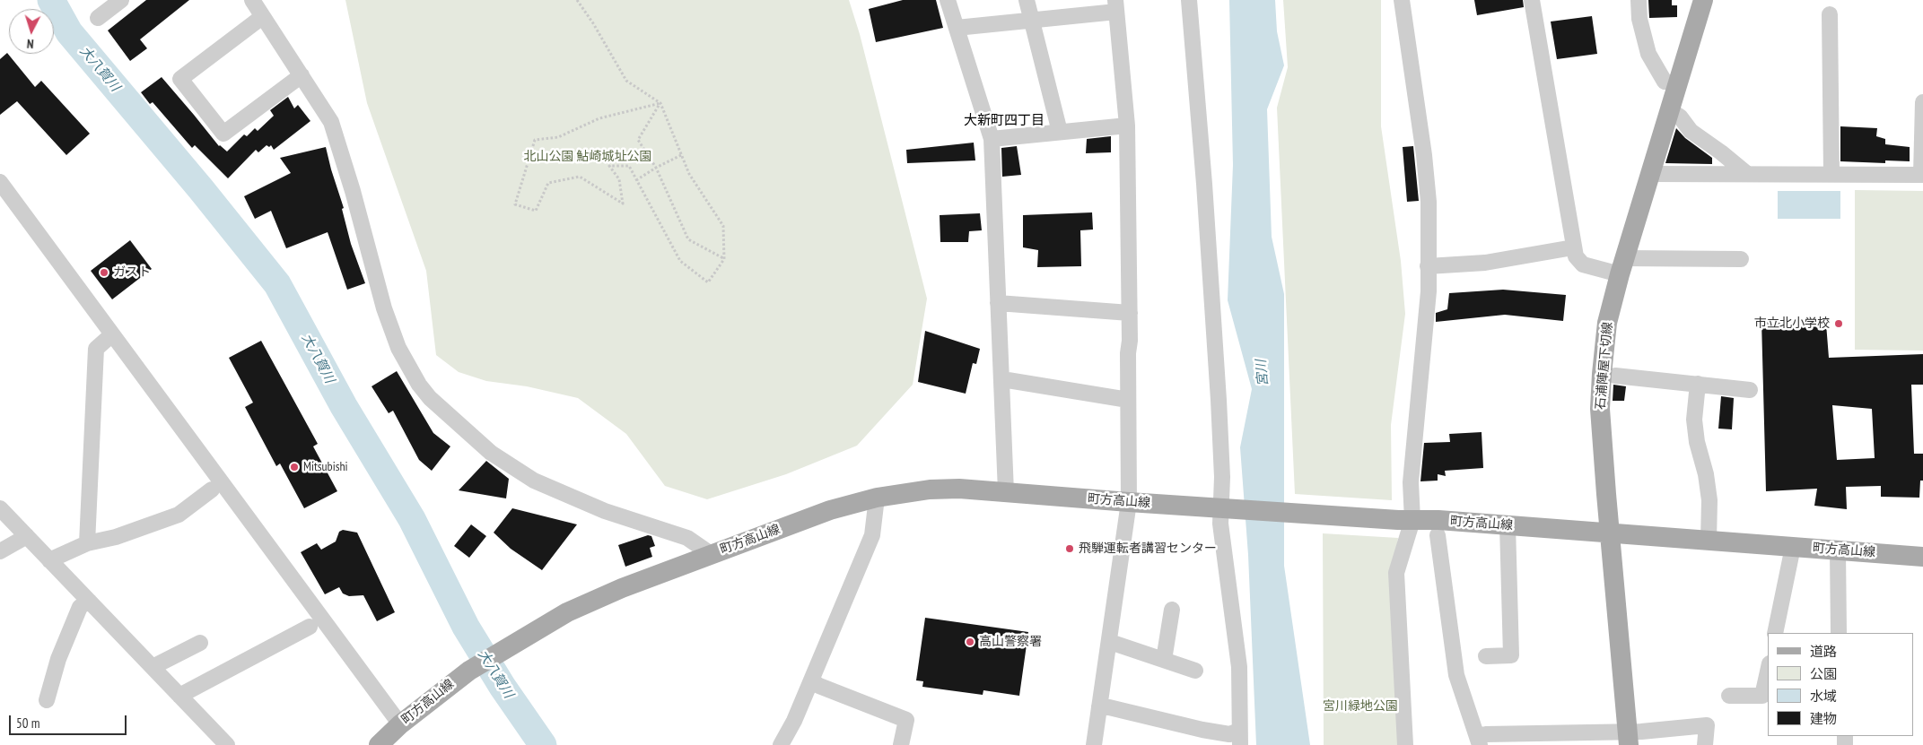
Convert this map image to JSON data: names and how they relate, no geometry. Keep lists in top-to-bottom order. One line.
{"streets":{"main road":["石浦陣屋下切線","町方高山線"]},"crossings":[["石浦陣屋下切線","町方高山線"]],"districts":["大新町四丁目"],"water":["大八賀川","宮川"],"parks":["北山公園 鮎崎城址公園","宮川緑地公園"],"places":["ガスト","市立北小学校","Mitsubishi","飛騨運転者講習センター","高山警察署"],"legend":["道路","公園","水域","建物"],"scale_bar":"50 m","north":"bottom"}
